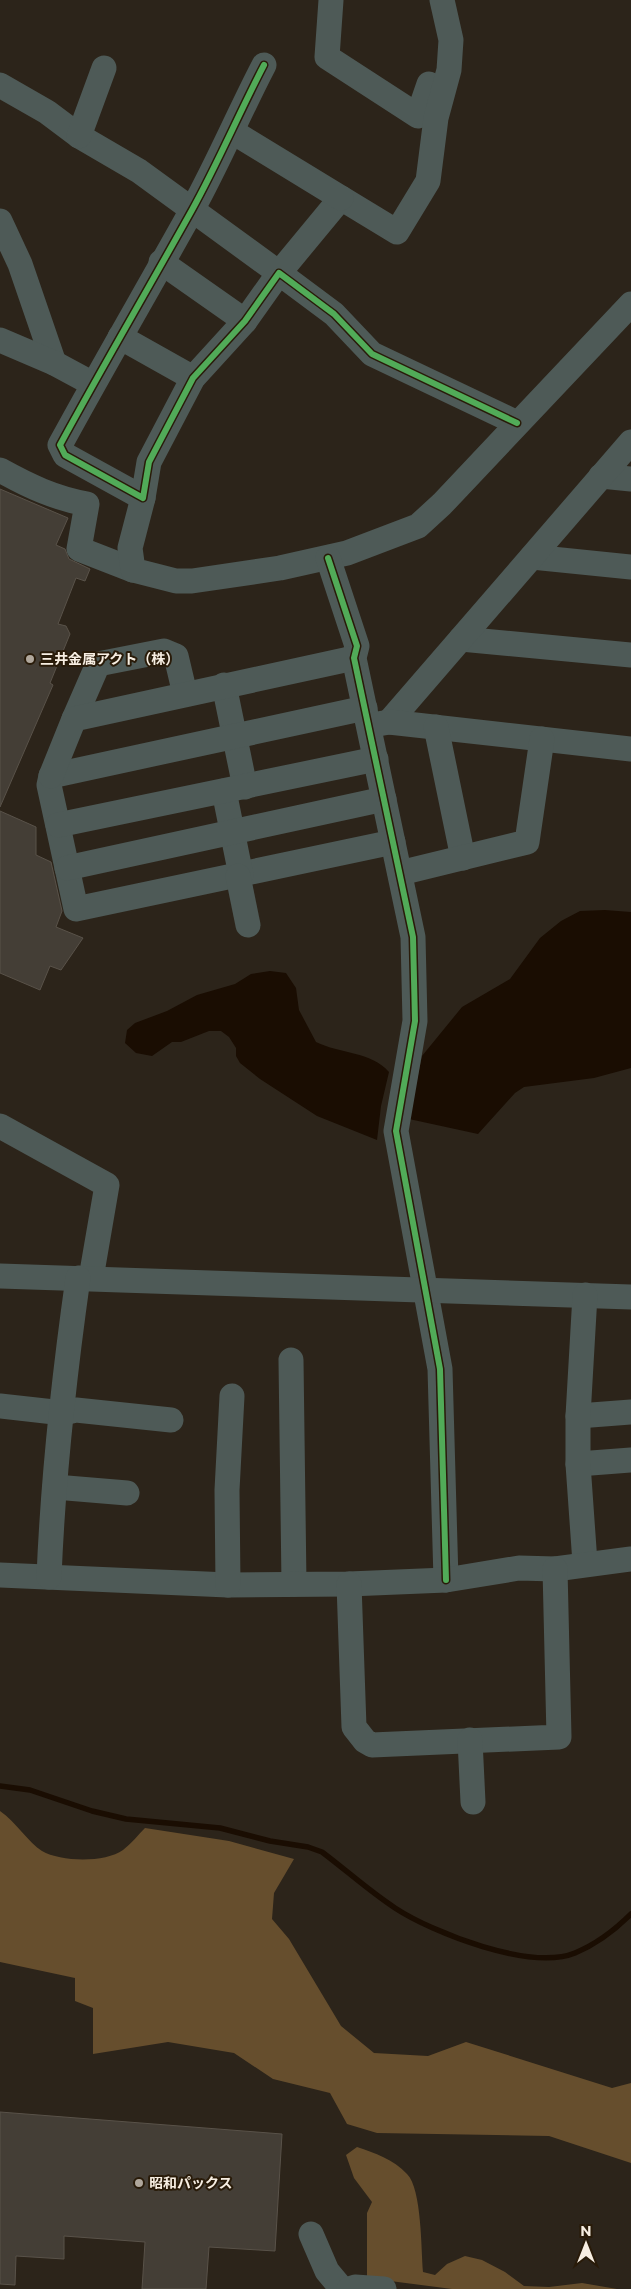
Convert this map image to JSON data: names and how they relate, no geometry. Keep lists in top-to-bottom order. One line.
{"places":["三井金属アクト（株）","昭和パックス"],"north":"top"}
